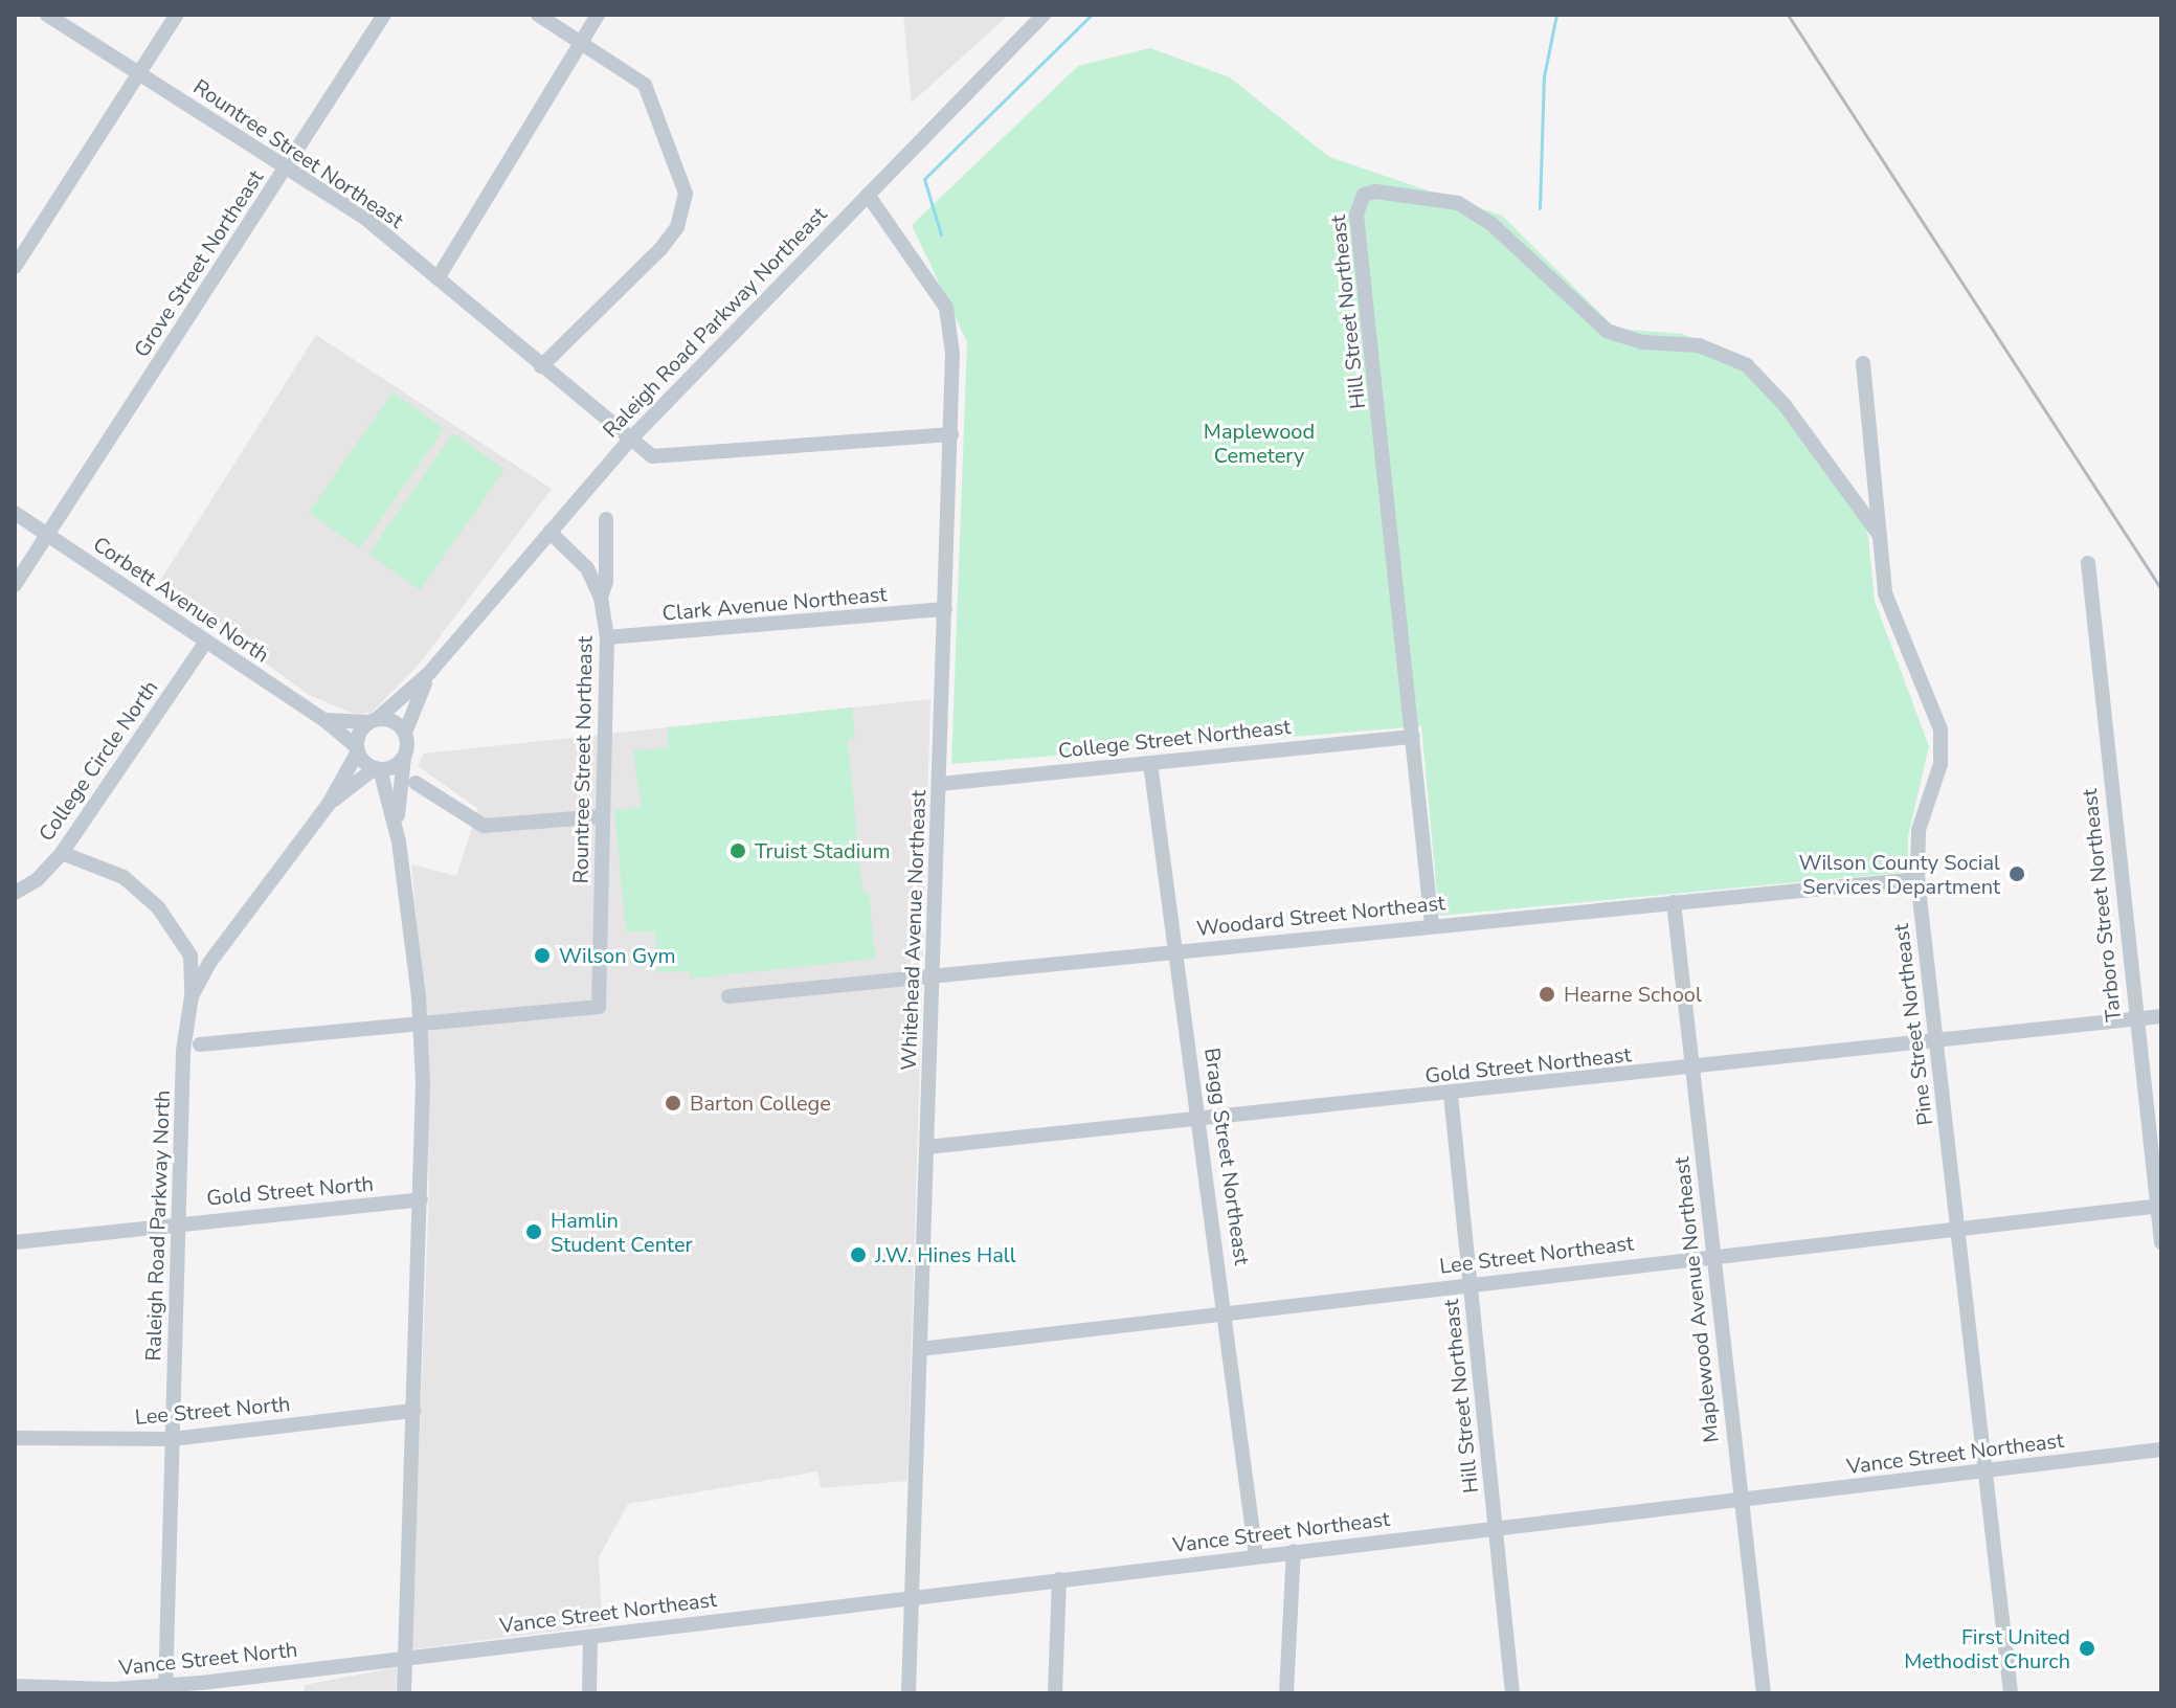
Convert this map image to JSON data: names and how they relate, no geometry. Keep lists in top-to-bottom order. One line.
{"streets":{"street":["Rountree Street Northeast","Grove Street Northeast","Hill Street Northeast","Raleigh Road Parkway Northeast","Corbett Avenue North","Clark Avenue Northeast","College Street Northeast","College Circle North","Tarboro Street Northeast","Woodard Street Northeast","Whitehead Avenue Northeast","Pine Street Northeast","Gold Street Northeast","Bragg Street Northeast","Gold Street North","Raleigh Road Parkway North","Lee Street Northeast","Maplewood Avenue Northeast","Lee Street North","Vance Street Northeast","Vance Street North"]},"crossings":[["Rountree Street Northeast","Grove Street Northeast"],["Rountree Street Northeast","Raleigh Road Parkway Northeast"],["Rountree Street Northeast","Clark Avenue Northeast"],["Rountree Street Northeast","Whitehead Avenue Northeast"],["Grove Street Northeast","Corbett Avenue North"],["Hill Street Northeast","College Street Northeast"],["Hill Street Northeast","Woodard Street Northeast"],["Hill Street Northeast","Pine Street Northeast"],["Hill Street Northeast","Gold Street Northeast"],["Hill Street Northeast","Lee Street Northeast"],["Hill Street Northeast","Vance Street Northeast"],["Raleigh Road Parkway Northeast","Corbett Avenue North"],["Raleigh Road Parkway Northeast","Whitehead Avenue Northeast"],["Raleigh Road Parkway Northeast","Raleigh Road Parkway North"],["Corbett Avenue North","College Circle North"],["Corbett Avenue North","Raleigh Road Parkway North"],["Clark Avenue Northeast","Whitehead Avenue Northeast"],["College Street Northeast","Whitehead Avenue Northeast"],["College Street Northeast","Bragg Street Northeast"],["Tarboro Street Northeast","Gold Street Northeast"],["Tarboro Street Northeast","Lee Street Northeast"],["Woodard Street Northeast","Whitehead Avenue Northeast"],["Woodard Street Northeast","Pine Street Northeast"],["Woodard Street Northeast","Bragg Street Northeast"],["Woodard Street Northeast","Maplewood Avenue Northeast"],["Whitehead Avenue Northeast","Gold Street Northeast"],["Whitehead Avenue Northeast","Lee Street Northeast"],["Whitehead Avenue Northeast","Vance Street Northeast"],["Pine Street Northeast","Gold Street Northeast"],["Pine Street Northeast","Lee Street Northeast"],["Pine Street Northeast","Vance Street Northeast"],["Gold Street Northeast","Bragg Street Northeast"],["Gold Street Northeast","Maplewood Avenue Northeast"],["Bragg Street Northeast","Lee Street Northeast"],["Bragg Street Northeast","Vance Street Northeast"],["Gold Street North","Raleigh Road Parkway North"],["Raleigh Road Parkway North","Lee Street North"],["Raleigh Road Parkway North","Vance Street North"],["Lee Street Northeast","Maplewood Avenue Northeast"],["Maplewood Avenue Northeast","Vance Street Northeast"],["Vance Street Northeast","Vance Street North"]],"parks":["Maplewood Cemetery"],"places":["Truist Stadium","Wilson County Social Services Department","Wilson Gym","Hearne School","Barton College","Hamlin Student Center","J.W. Hines Hall","First United Methodist Church"]}
